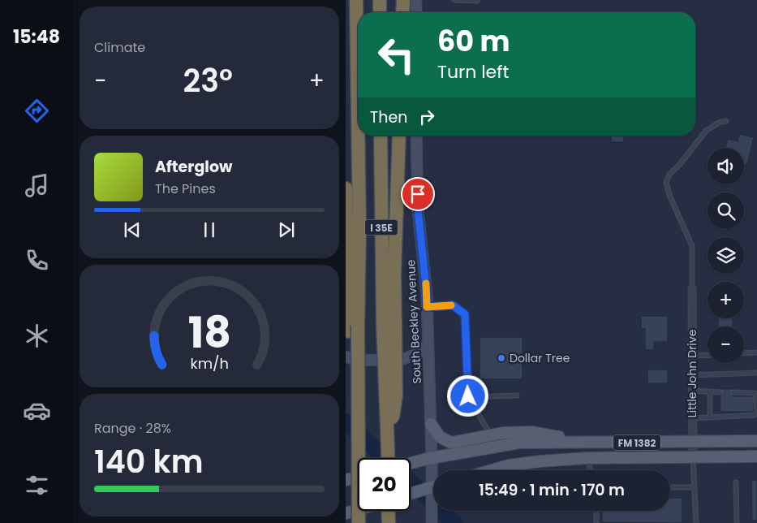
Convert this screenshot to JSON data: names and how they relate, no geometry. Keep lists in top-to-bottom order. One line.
{"streets":{"highway":["I 35E"],"main road":["South Beckley Avenue","FM 1382"],"street":["Little John Drive"]},"crossings":[["South Beckley Avenue","FM 1382"],["Little John Drive","FM 1382"]],"places":["Dollar Tree"],"page":{"tabs":"15:48","tile":["Climate",["Range · 28%","140 km"]],"turn":["60 m","Turn left"],"heat":["−","23°","+"],"then":"Then","map_buttons":["+","−"],"song":["Afterglow","The Pines"],"limit":"20","trip":"15:49 · 1 min · 170 m","gauge":["18","km/h"]}}
